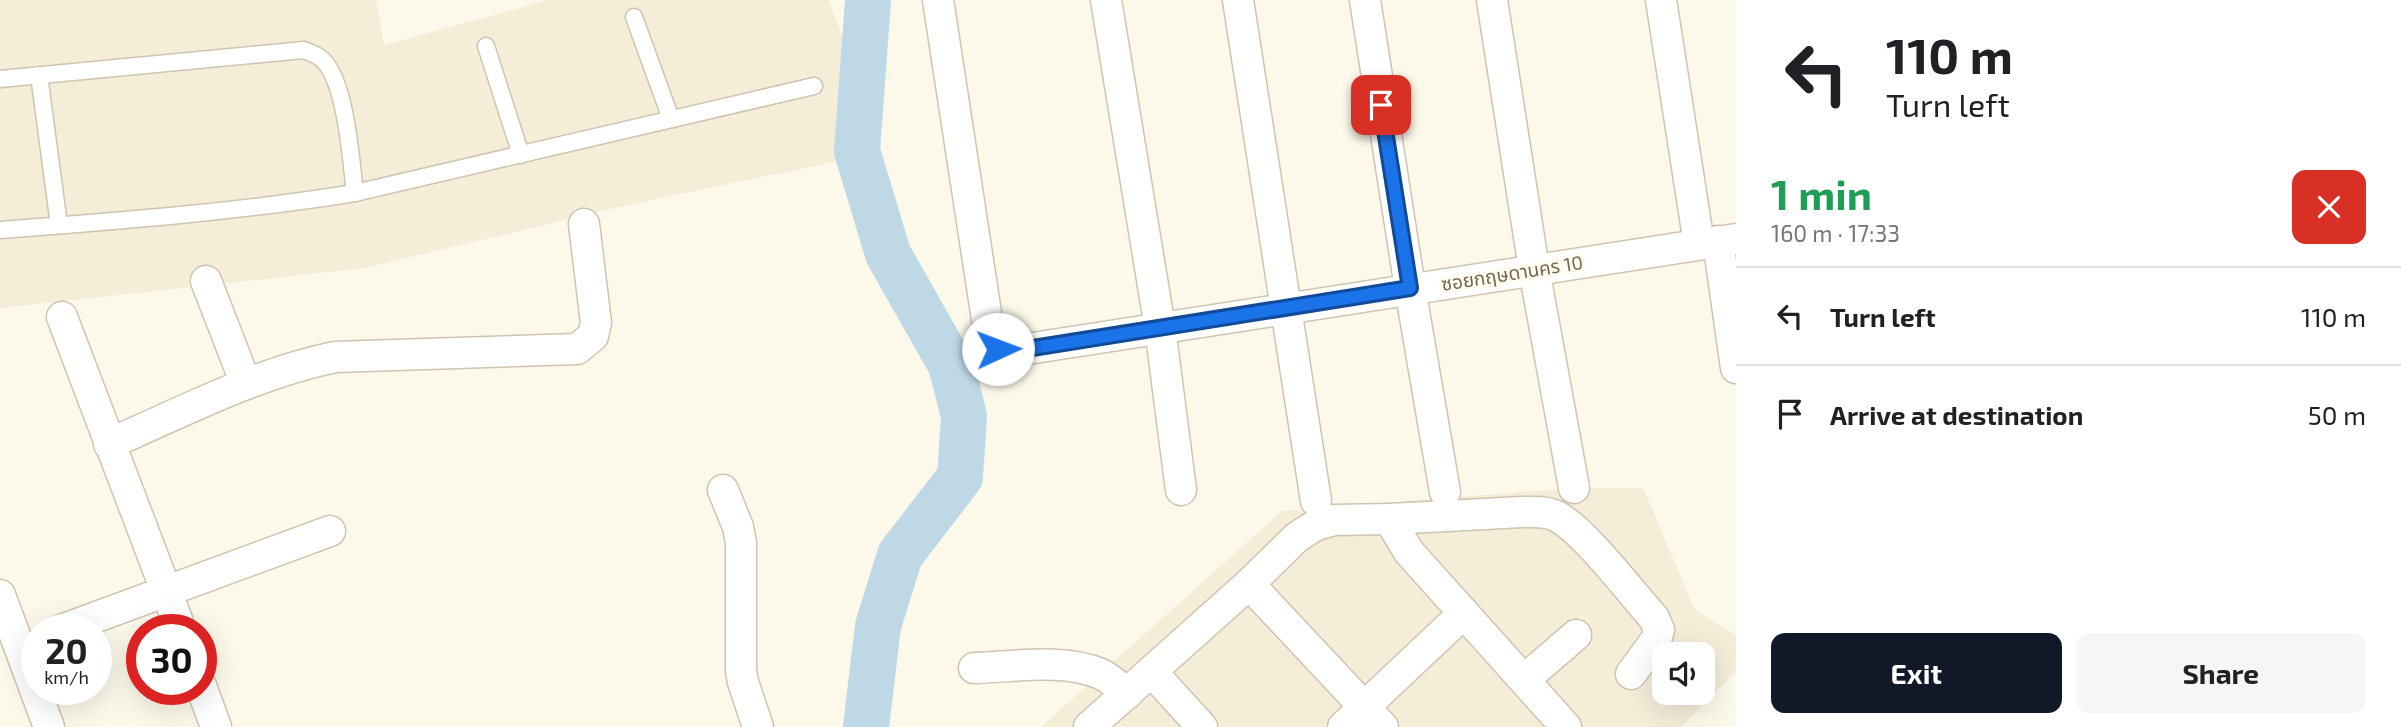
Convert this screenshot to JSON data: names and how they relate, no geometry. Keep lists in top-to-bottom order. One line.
{"streets":{"street":["ซอยกฤษดานคร 10"]},"page":{"turn":["110 m","Turn left"],"heading":["1 min","160 m · 17:33"],"list":[{"name":"Turn left","value":"110 m"},{"name":"Arrive at destination","value":"50 m"}],"speed":"20 km/h","limit":"30","buttons":["Exit","Share"]}}
